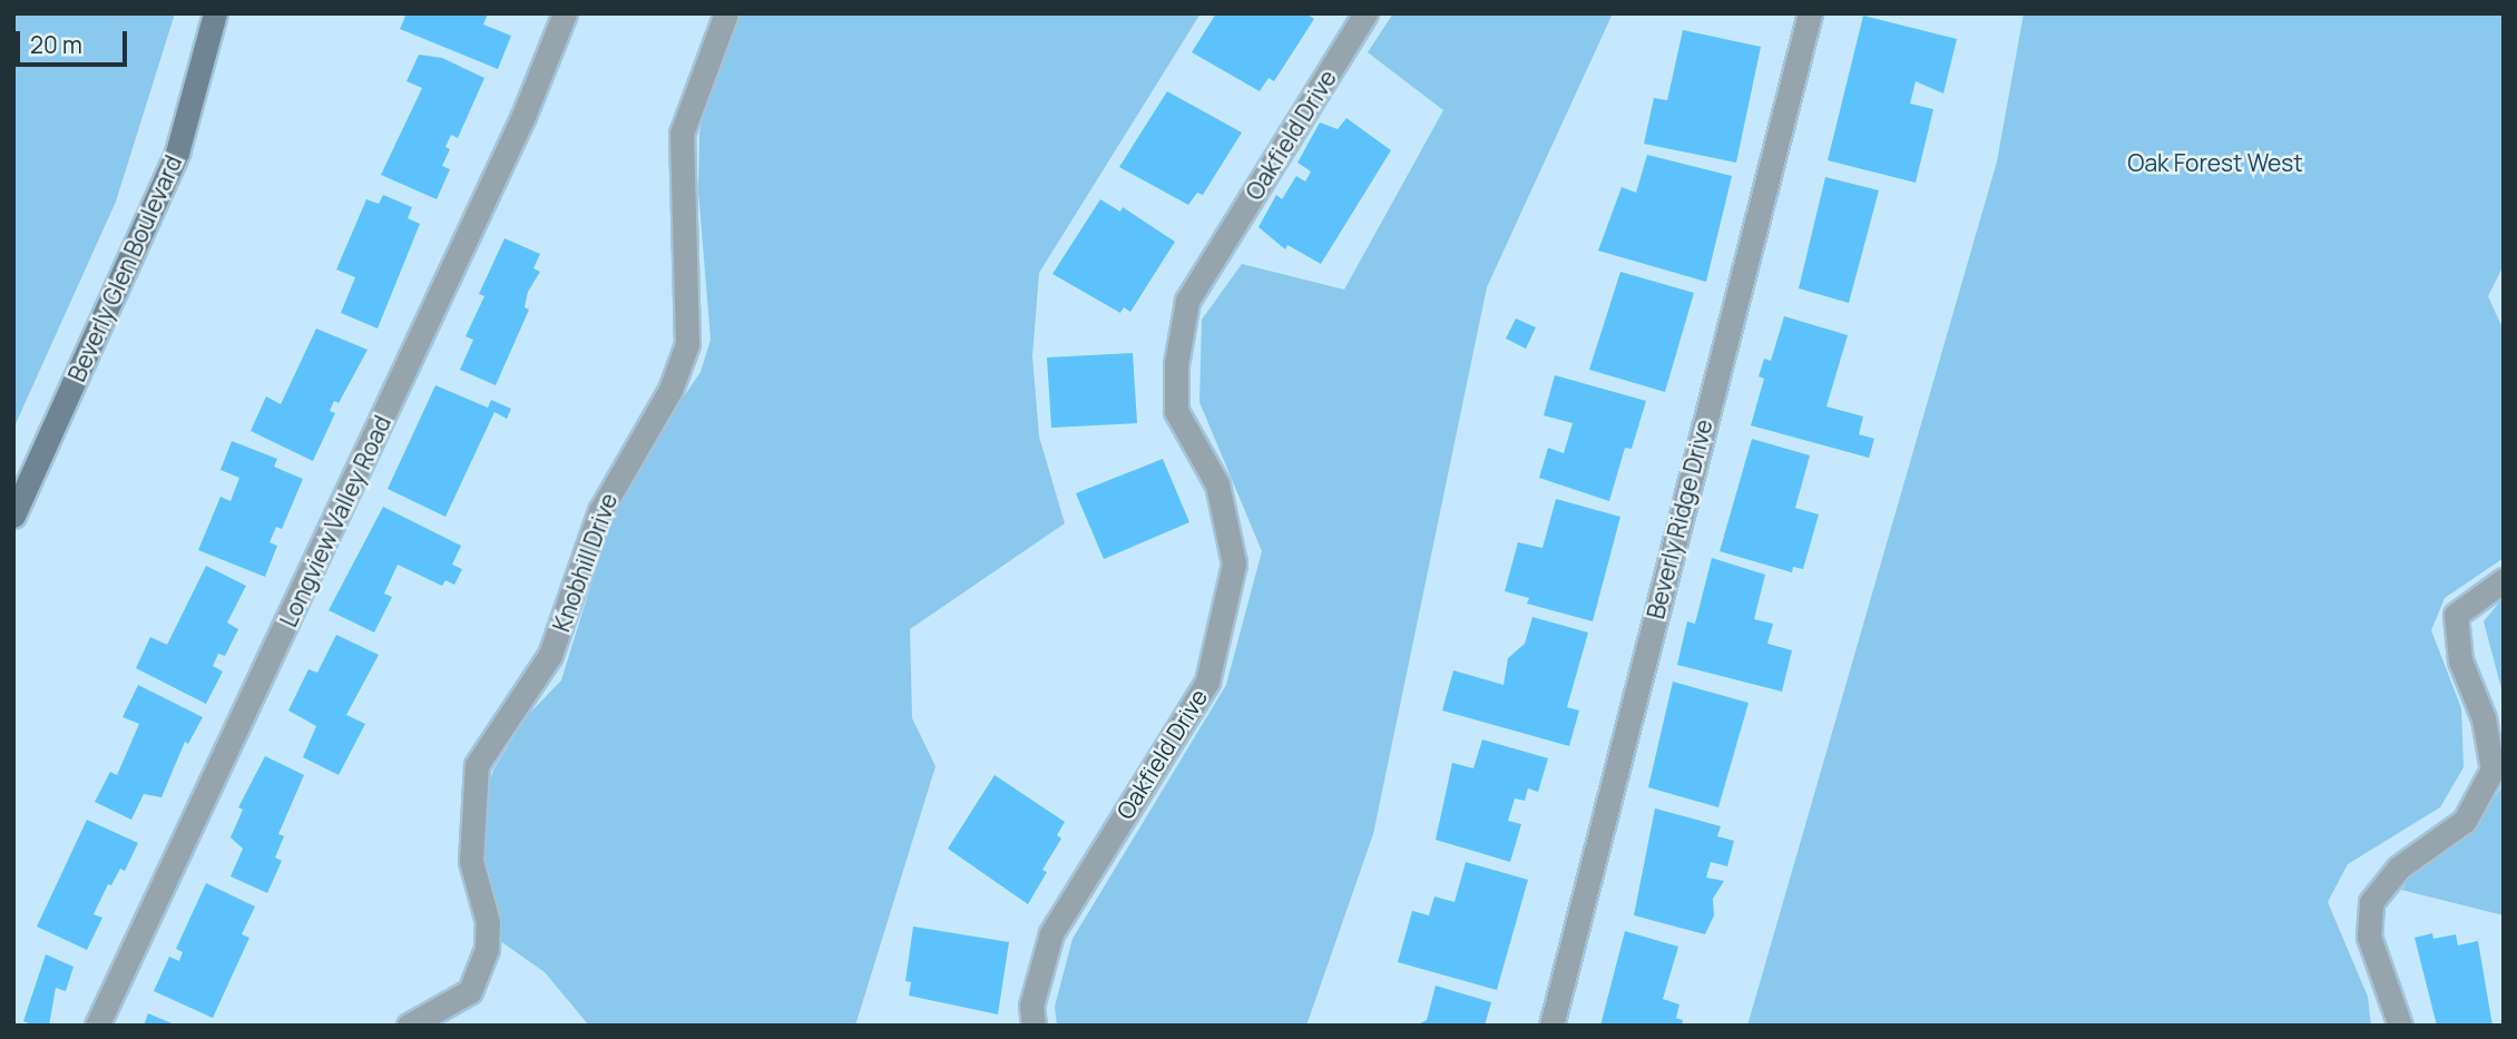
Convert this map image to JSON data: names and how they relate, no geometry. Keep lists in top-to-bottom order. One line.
{"streets":{"main road":["Beverly Glen Boulevard"],"street":["Oakfield Drive","Beverly Ridge Drive","Longview Valley Road","Knobhill Drive"]},"parks":["Oak Forest West"],"scale_bar":"20 m"}
